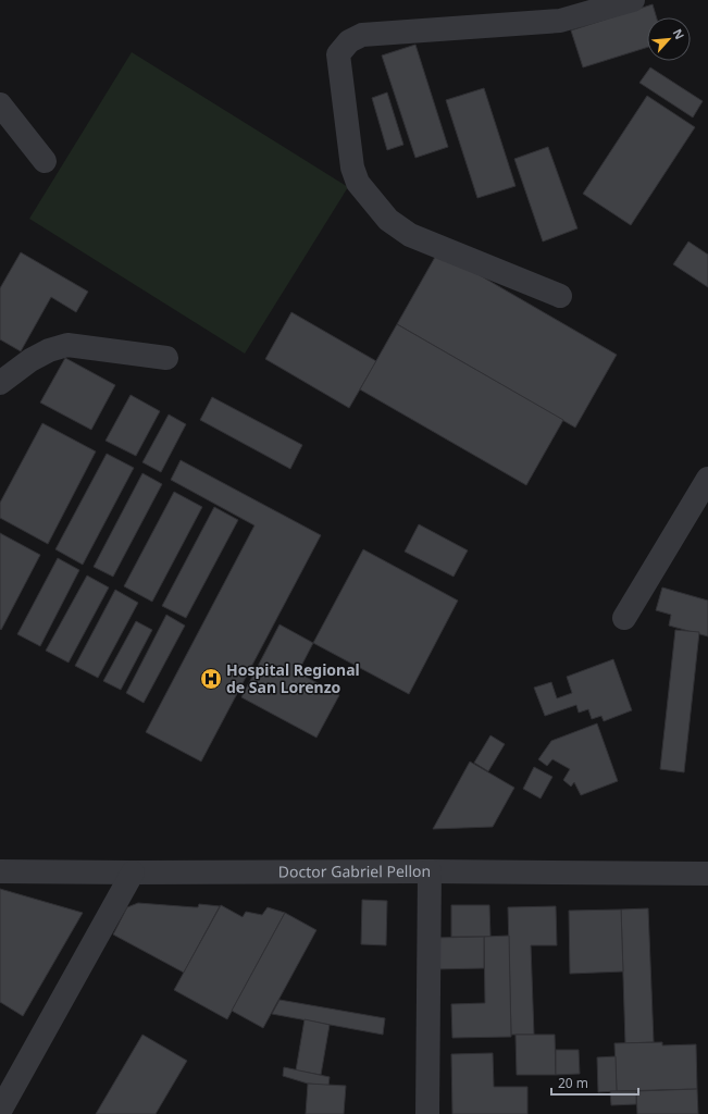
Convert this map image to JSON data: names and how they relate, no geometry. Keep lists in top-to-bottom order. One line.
{"streets":{"street":["Doctor Gabriel Pellon"]},"places":{"hospital":["Hospital Regional de San Lorenzo"]},"scale_bar":"20 m","north":"top right"}
